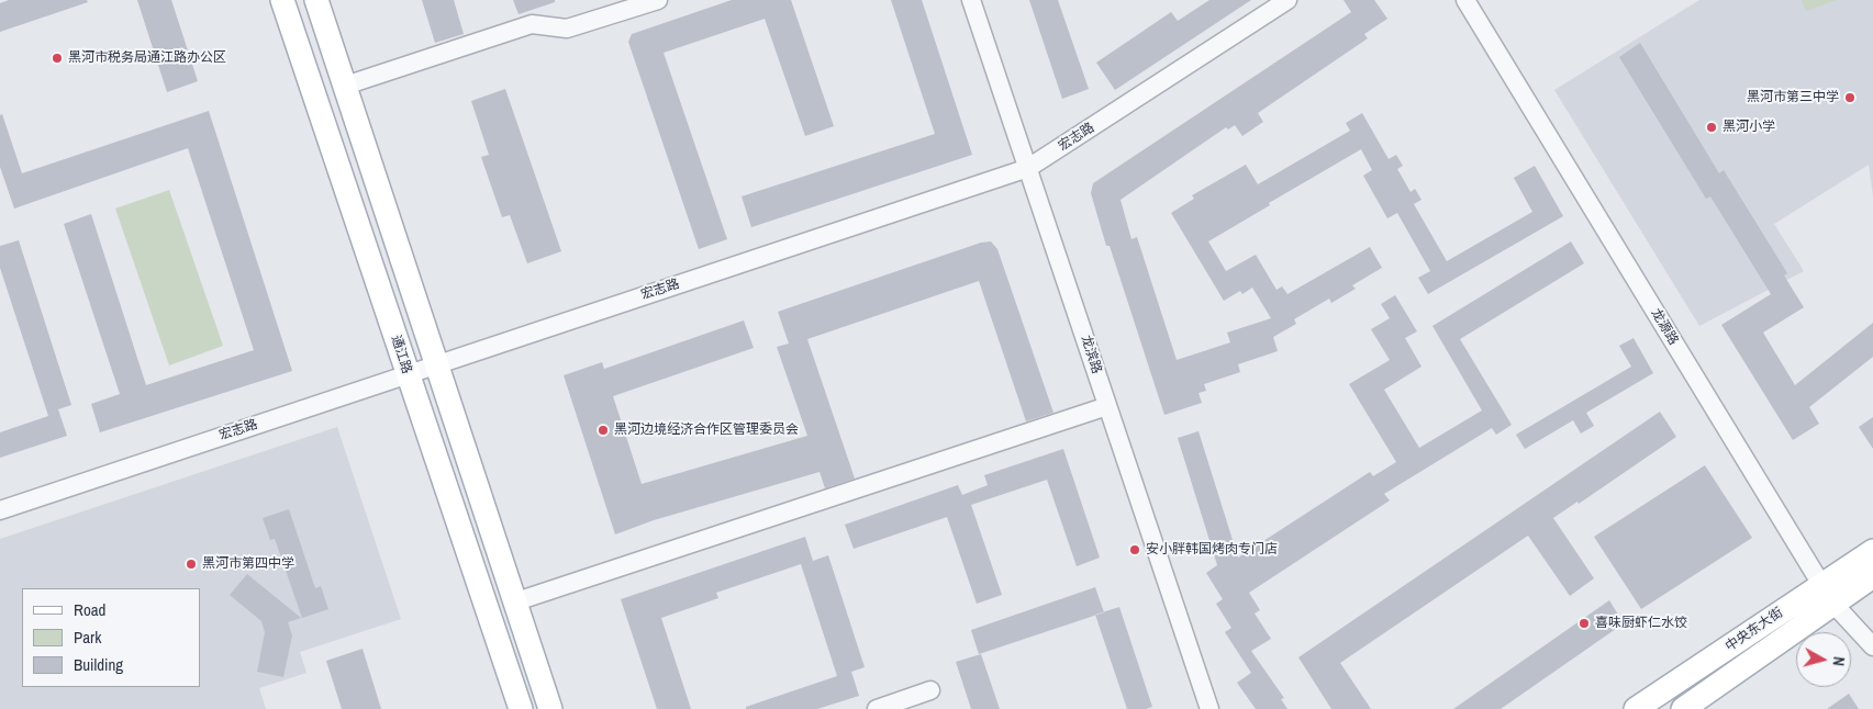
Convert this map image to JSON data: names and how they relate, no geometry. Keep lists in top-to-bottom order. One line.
{"streets":{"main road":["通江路","中央东大街"],"street":["宏志路","龙源路","龙滨路"]},"crossings":[["宏志路","通江路"],["宏志路","龙滨路"],["龙源路","中央东大街"]],"places":["黑河市税务局通江路办公区","黑河市第三中学","黑河小学","黑河边境经济合作区管理委员会","安小胖韩国烤肉专门店","黑河市第四中学","喜味厨虾仁水饺"],"legend":["Road","Park","Building"],"north":"right"}
